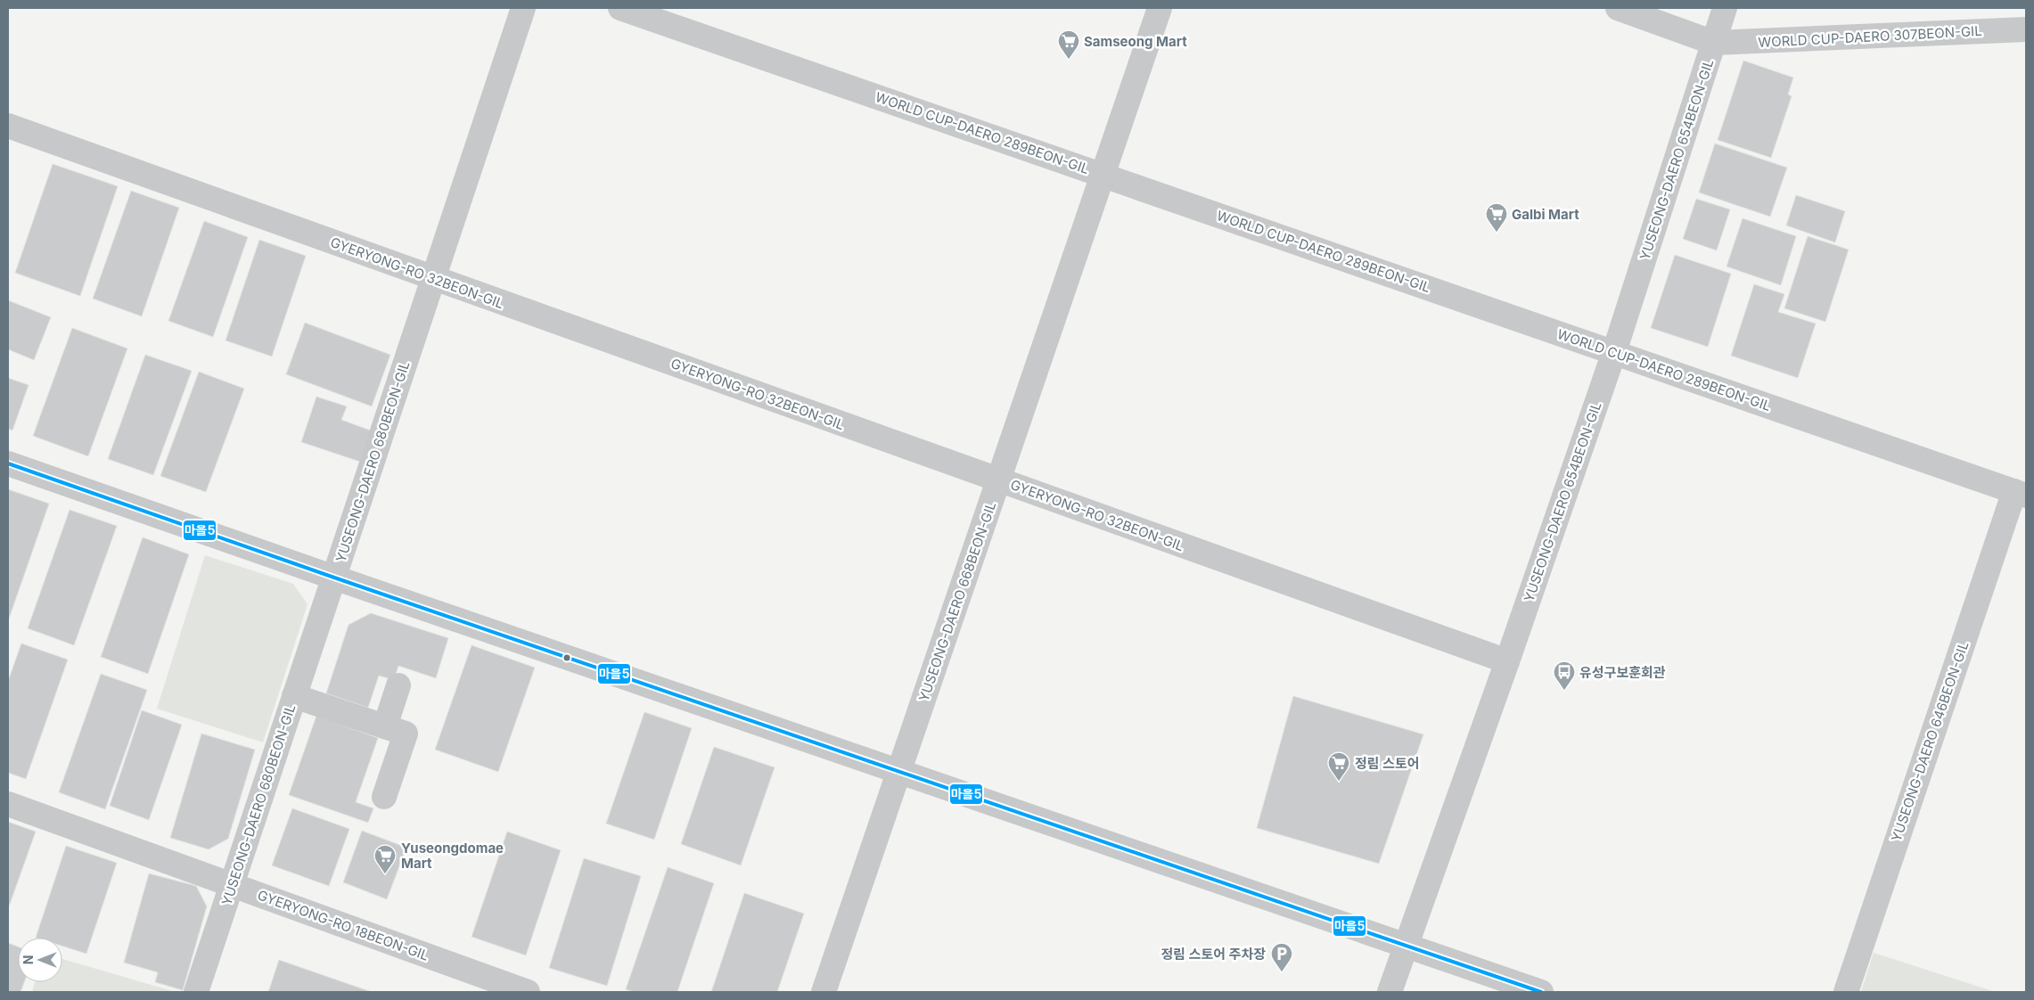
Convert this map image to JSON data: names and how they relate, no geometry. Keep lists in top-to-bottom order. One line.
{"streets":{"street":["WORLD CUP-DAERO 307BEON-GIL","WORLD CUP-DAERO 289BEON-GIL","YUSEONG-DAERO 654BEON-GIL","GYERYONG-RO 32BEON-GIL","YUSEONG-DAERO 680BEON-GIL","YUSEONG-DAERO 668BEON-GIL","YUSEONG-DAERO 646BEON-GIL","GYERYONG-RO 18BEON-GIL"]},"crossings":[["WORLD CUP-DAERO 307BEON-GIL","YUSEONG-DAERO 654BEON-GIL"],["WORLD CUP-DAERO 289BEON-GIL","YUSEONG-DAERO 654BEON-GIL"],["WORLD CUP-DAERO 289BEON-GIL","YUSEONG-DAERO 668BEON-GIL"],["WORLD CUP-DAERO 289BEON-GIL","YUSEONG-DAERO 646BEON-GIL"],["YUSEONG-DAERO 654BEON-GIL","GYERYONG-RO 32BEON-GIL"],["GYERYONG-RO 32BEON-GIL","YUSEONG-DAERO 680BEON-GIL"],["GYERYONG-RO 32BEON-GIL","YUSEONG-DAERO 668BEON-GIL"],["YUSEONG-DAERO 680BEON-GIL","GYERYONG-RO 18BEON-GIL"]],"places":{"supermarket":["Samseong Mart","Galbi Mart","정림 스토어","Yuseongdomae Mart"],"bus stop":["유성구보훈회관"],"parking":["정림 스토어 주차장"]},"lines":["transit line 마을5"],"north":"left"}
